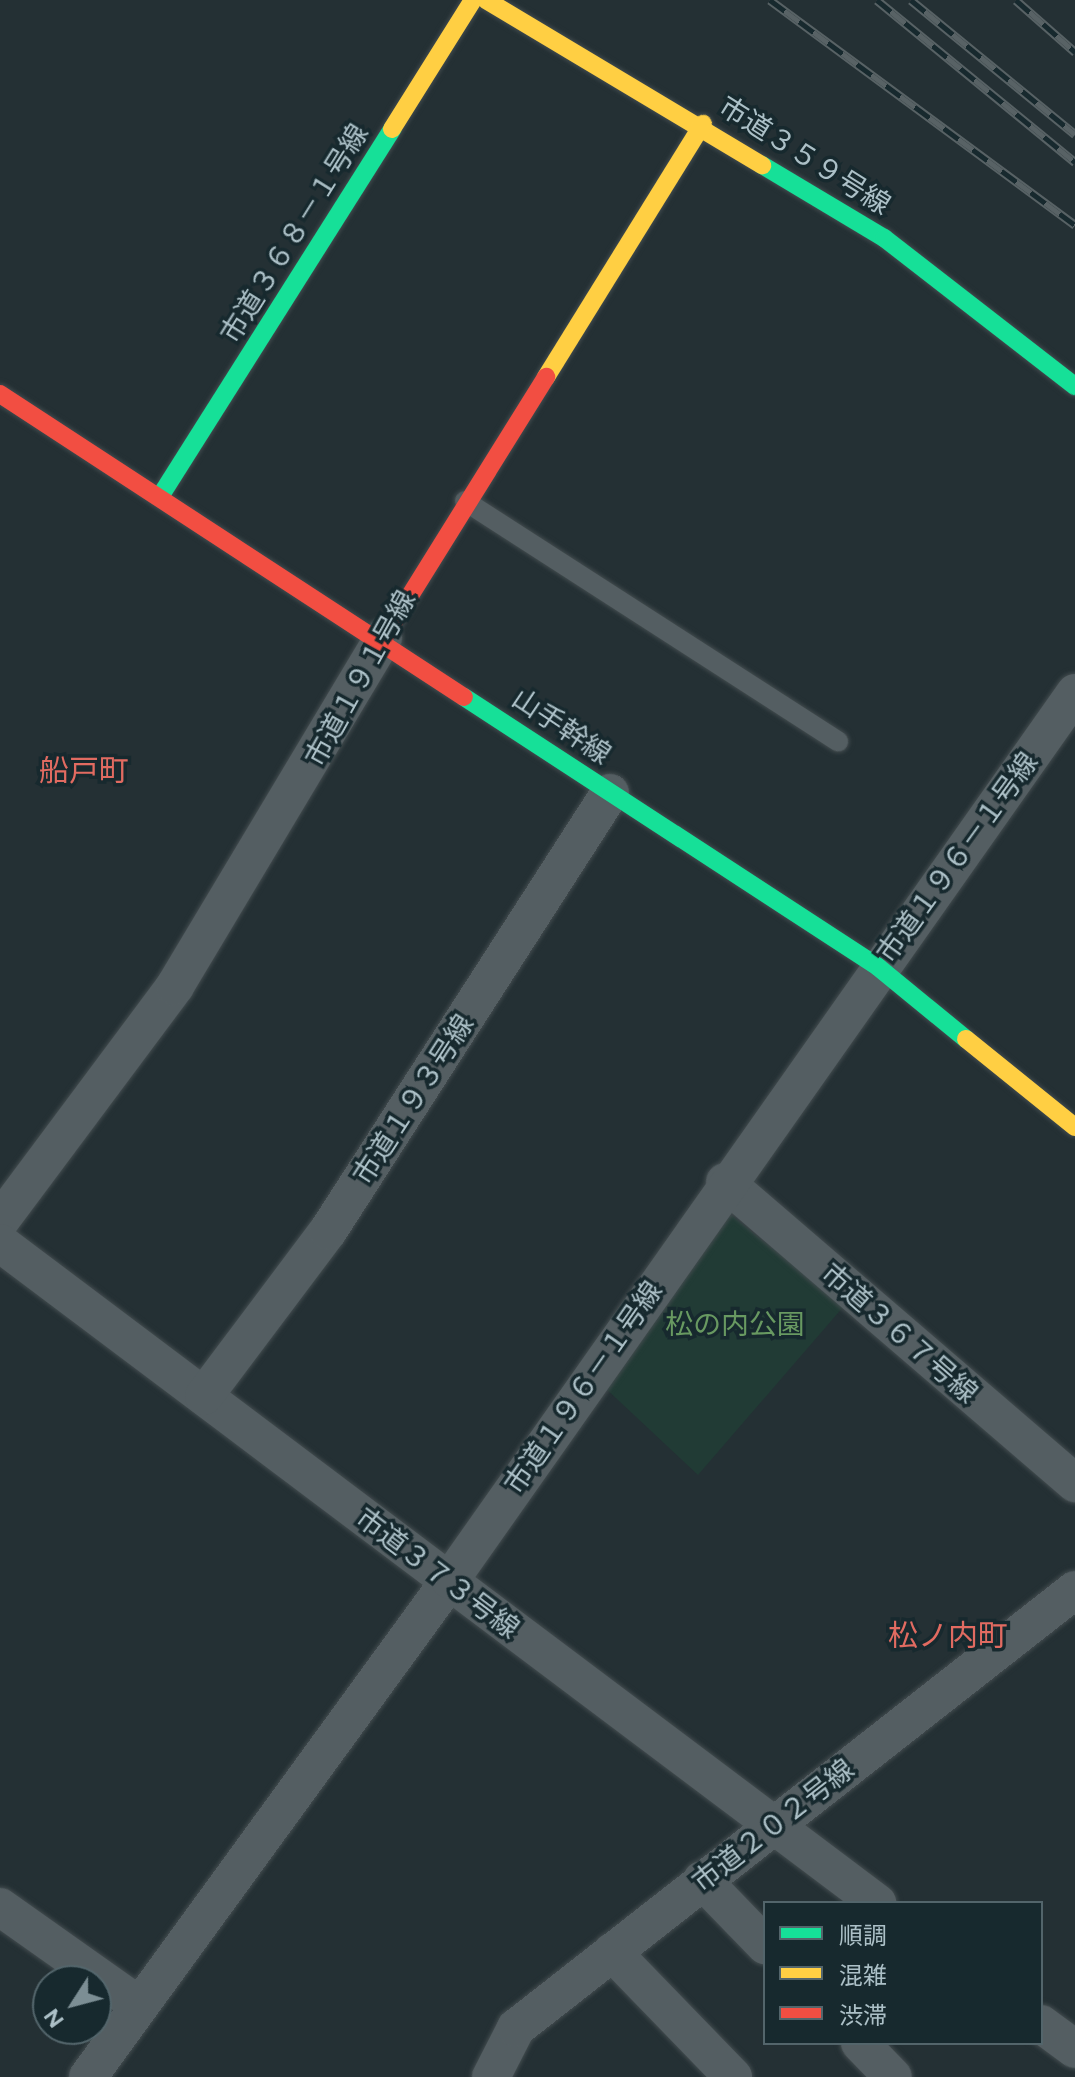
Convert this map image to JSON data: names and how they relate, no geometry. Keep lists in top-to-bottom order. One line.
{"streets":{"street":["市道３５９号線","市道３６８－１号線","市道１９１号線","山手幹線","市道１９６－１号線","市道１９３号線","市道３６７号線","市道３７３号線","市道２０２号線"]},"crossings":[["市道３５９号線","市道１９１号線"],["市道３６８－１号線","山手幹線"],["市道１９１号線","山手幹線"],["山手幹線","市道１９６－１号線"],["山手幹線","市道１９３号線"],["市道１９６－１号線","市道３６７号線"],["市道１９６－１号線","市道３７３号線"],["市道１９３号線","市道３７３号線"],["市道３７３号線","市道２０２号線"]],"districts":["船戸町","松ノ内町"],"parks":["松の内公園"],"legend":["順調","混雑","渋滞"],"north":"bottom left"}
